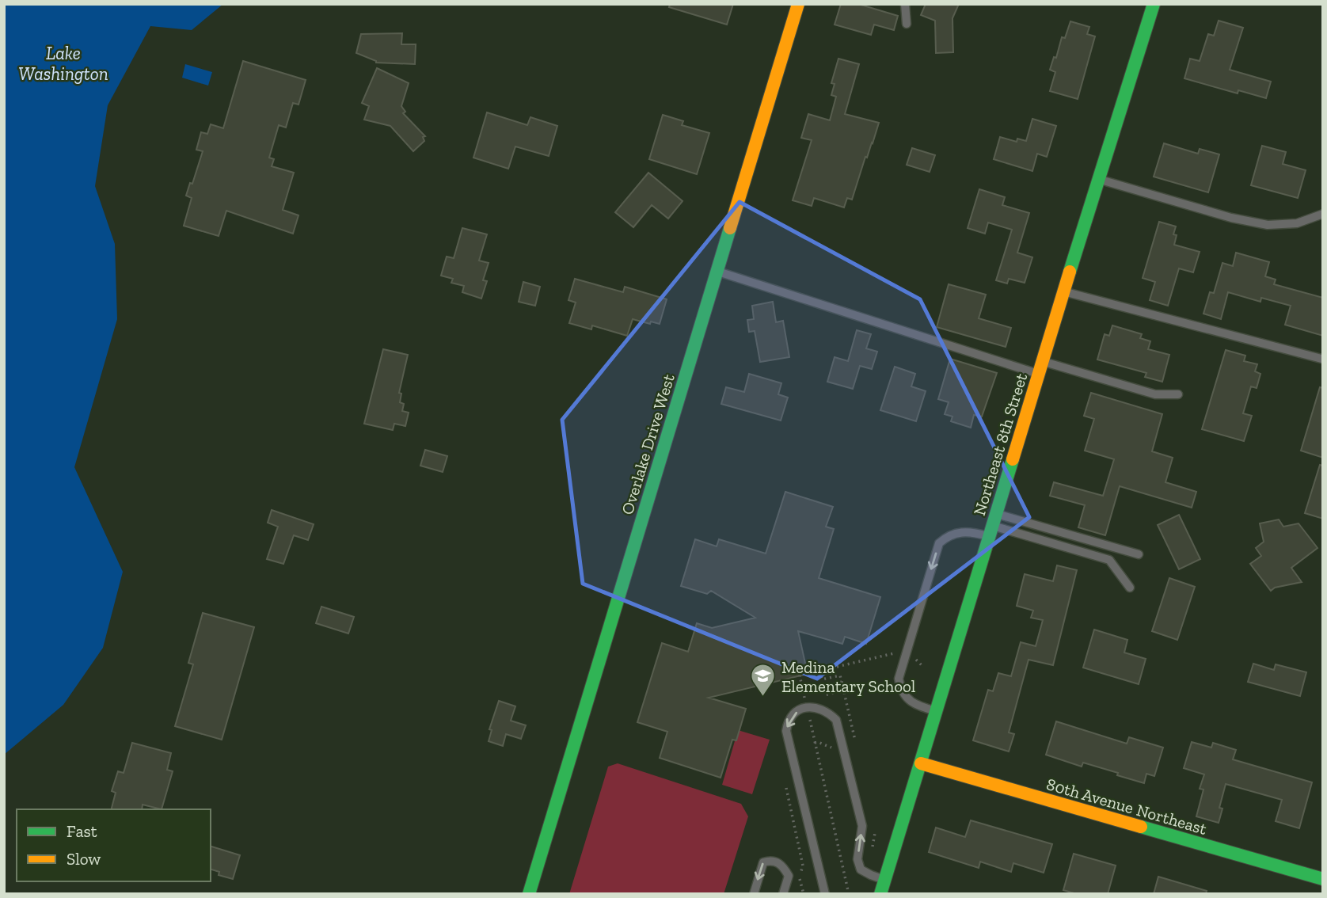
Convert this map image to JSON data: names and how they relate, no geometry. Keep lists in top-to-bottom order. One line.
{"streets":{"street":["Overlake Drive West","Northeast 8th Street","80th Avenue Northeast"]},"crossings":[["Northeast 8th Street","80th Avenue Northeast"]],"water":["Lake Washington"],"places":{"school or university":["Medina Elementary School"]},"legend":["Fast","Slow"]}
